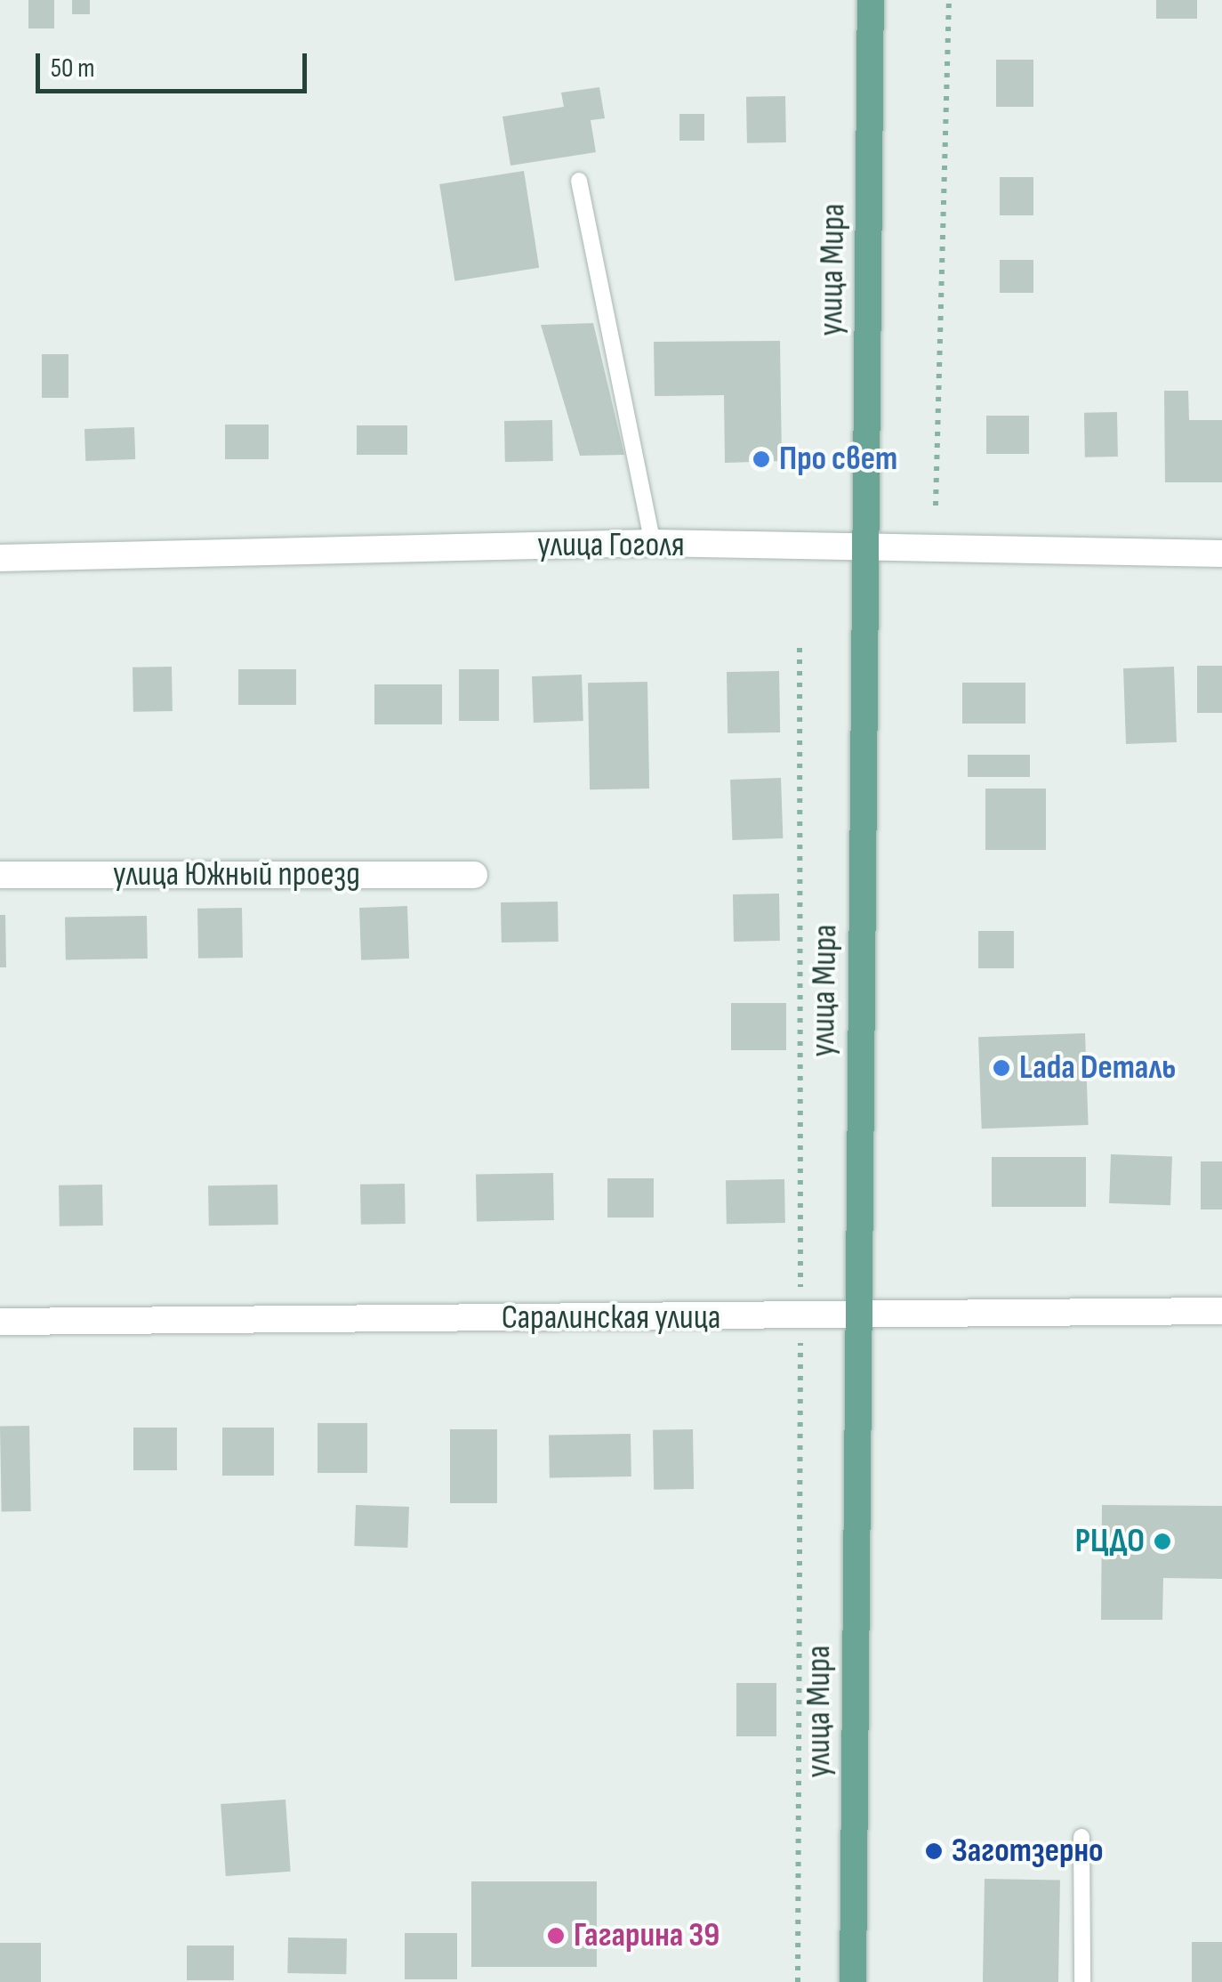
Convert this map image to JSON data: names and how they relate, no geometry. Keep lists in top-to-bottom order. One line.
{"streets":{"main road":["улица Мира"],"street":["улица Гоголя","улица Южный проезд","Саралинская улица"]},"crossings":[["улица Мира","улица Гоголя"],["улица Мира","Саралинская улица"]],"places":["Про свет","Lada Dеталь","РЦДО","Заготзерно","Гагарина 39"],"scale_bar":"50 m"}
